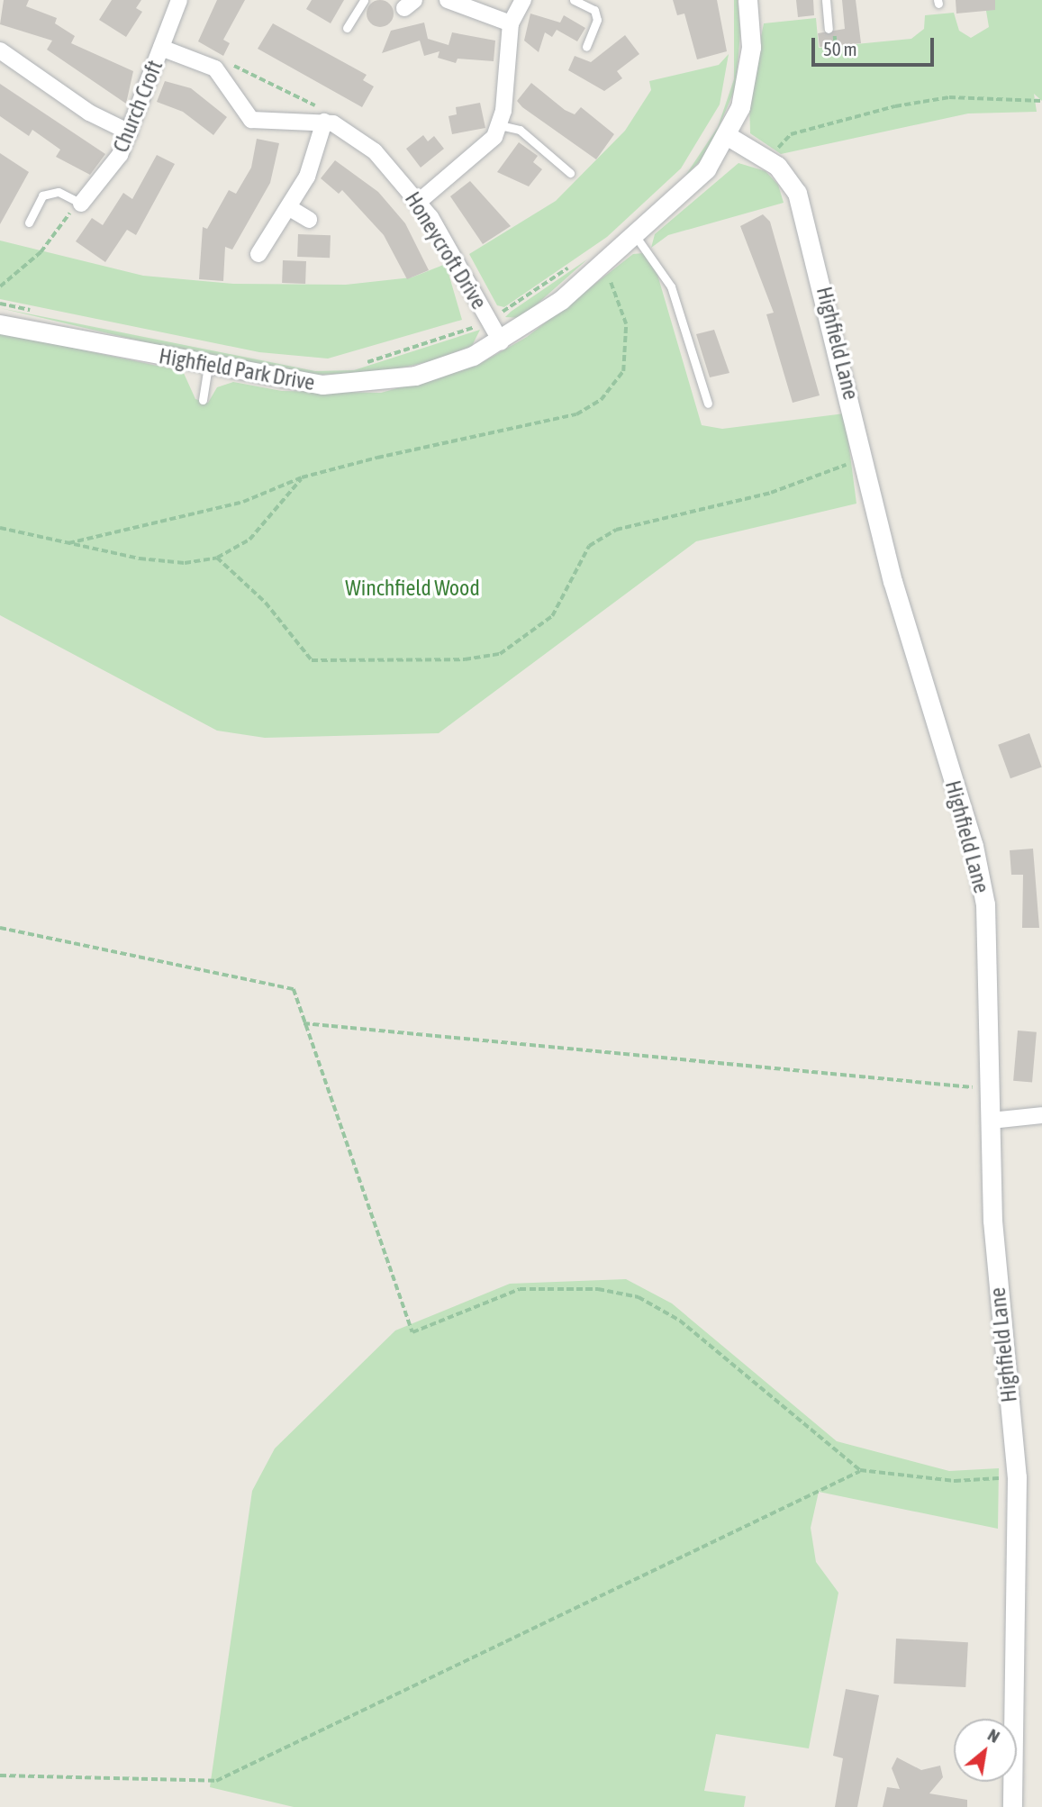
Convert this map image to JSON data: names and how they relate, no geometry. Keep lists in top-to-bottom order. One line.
{"streets":{"street":["Church Croft","Honeycroft Drive","Highfield Lane","Highfield Park Drive"]},"crossings":[["Honeycroft Drive","Highfield Park Drive"],["Highfield Lane","Highfield Park Drive"]],"parks":["Winchfield Wood"],"scale_bar":"50 m","north":"top right"}
